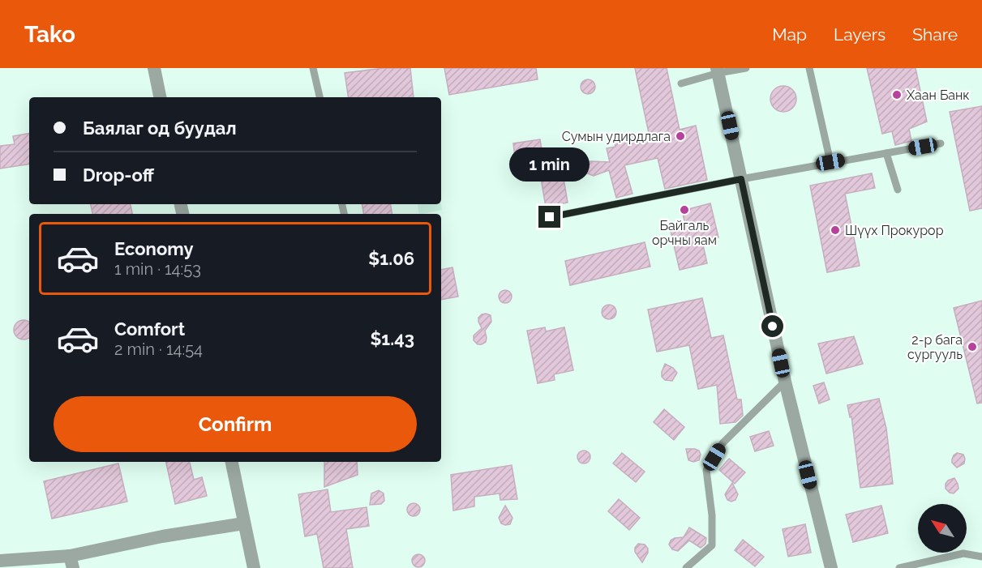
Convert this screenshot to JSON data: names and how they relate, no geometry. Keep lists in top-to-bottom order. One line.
{"places":["Хаан Банк","Сумын удирдлага","Байгаль орчны яам","Шүүх Прокурор","2-р бага сургууль"],"north":"top left","page":{"header":"Tako","nav":["Map","Layers","Share"],"banner":["Баялаг од буудал","Drop-off"],"bubble":"1 min","list":[{"name":"Economy","note":"1 min · 14:53","value":"$1.06"},{"name":"Comfort","note":"2 min · 14:54","value":"$1.43"}],"buttons":"Confirm"}}
